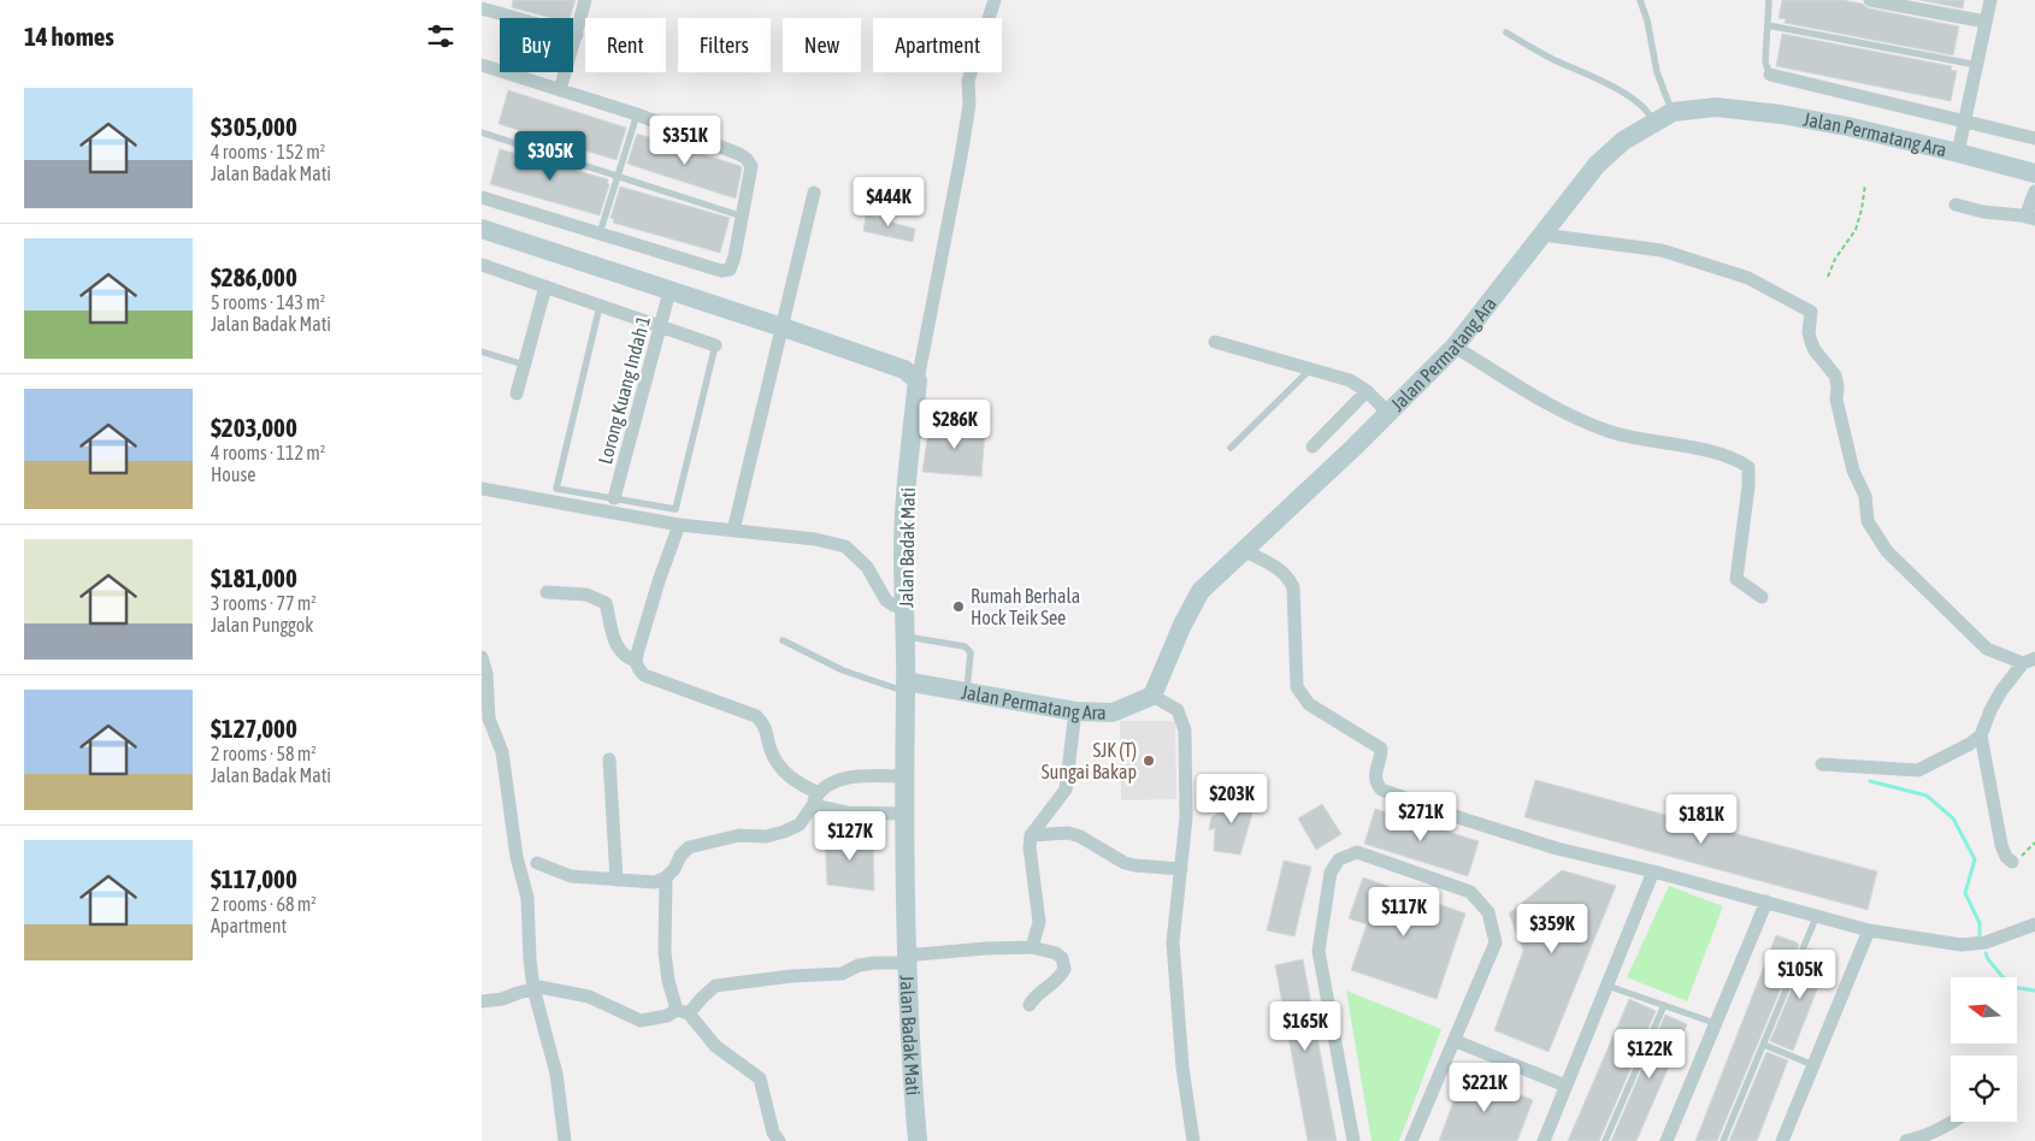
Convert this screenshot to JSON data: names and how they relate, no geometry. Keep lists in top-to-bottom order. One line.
{"streets":{"main road":["Jalan Permatang Ara","Jalan Badak Mati"],"street":["Lorong Kuang Indah 1"]},"crossings":[["Jalan Permatang Ara","Jalan Badak Mati"]],"places":["Rumah Berhala Hock Teik See","SJK (T) Sungai Bakap"],"north":"left","page":{"heading":"14 homes","chip":["Buy","Rent","Filters","New","Apartment"],"list":[{"name":"$305,000","note":"4 rooms · 152 m² · Jalan Badak Mati"},{"name":"$286,000","note":"5 rooms · 143 m² · Jalan Badak Mati"},{"name":"$203,000","note":"4 rooms · 112 m² · House"},{"name":"$181,000","note":"3 rooms · 77 m² · Jalan Punggok"},{"name":"$127,000","note":"2 rooms · 58 m² · Jalan Badak Mati"},{"name":"$117,000","note":"2 rooms · 68 m² · Apartment"}],"price":["$351K","$305K","$444K","$286K","$203K","$271K","$181K","$127K","$117K","$359K","$105K","$165K","$122K","$221K"]}}
